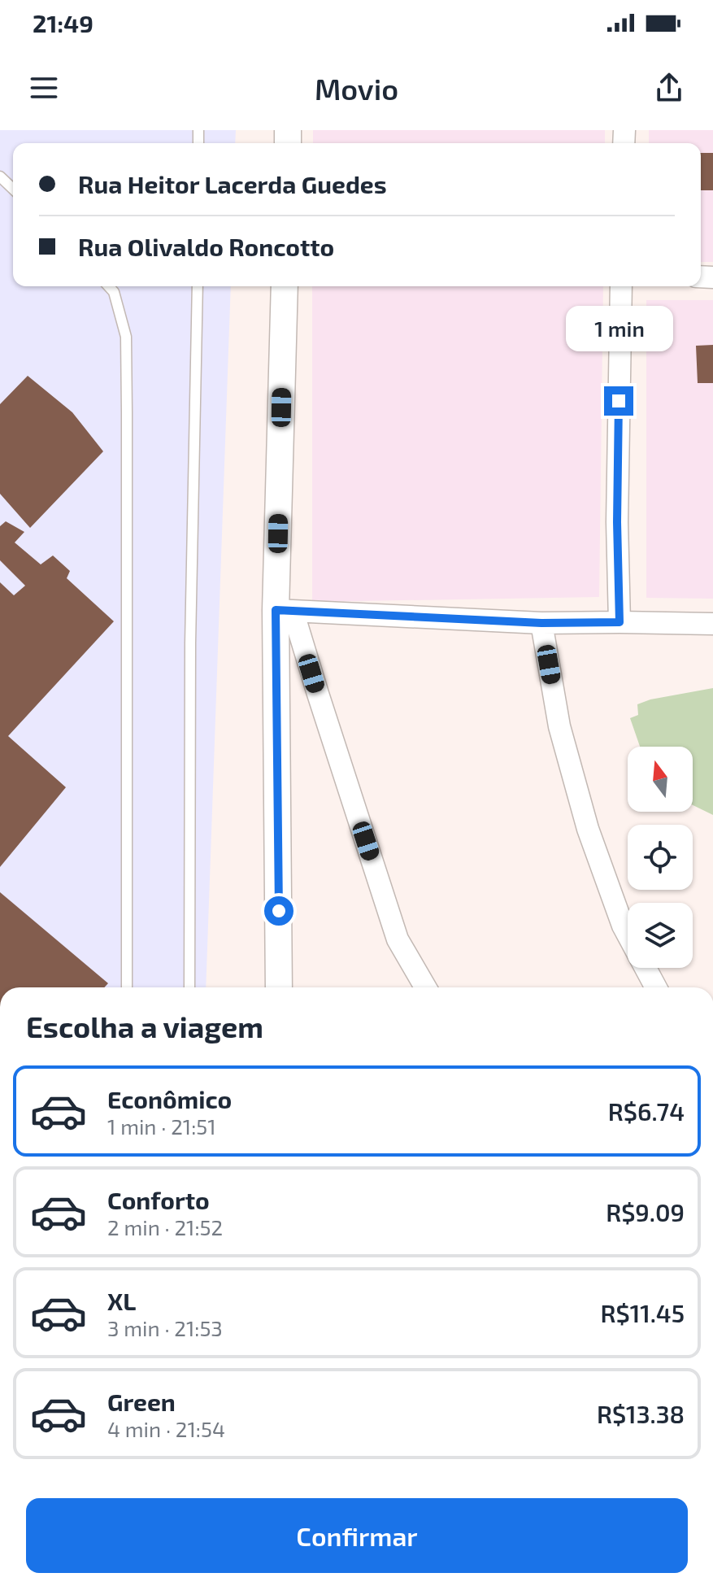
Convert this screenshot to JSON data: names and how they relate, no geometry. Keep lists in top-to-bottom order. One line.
{"north":"top","page":{"status":"21:49","header":"Movio","banner":["Rua Heitor Lacerda Guedes","Rua Olivaldo Roncotto"],"bubble":"1 min","heading":"Escolha a viagem","list":[{"name":"Econômico","note":"1 min · 21:51","value":"R$6.74"},{"name":"Conforto","note":"2 min · 21:52","value":"R$9.09"},{"name":"XL","note":"3 min · 21:53","value":"R$11.45"},{"name":"Green","note":"4 min · 21:54","value":"R$13.38"}],"buttons":"Confirmar"}}
